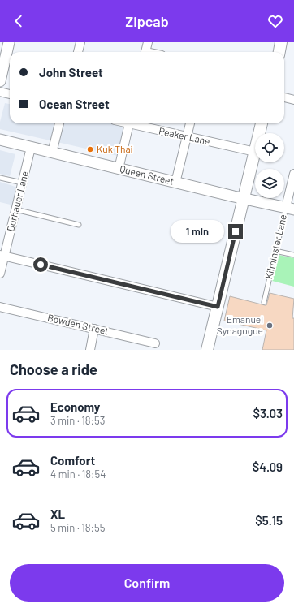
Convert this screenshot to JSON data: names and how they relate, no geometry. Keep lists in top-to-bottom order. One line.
{"streets":{"street":["Peaker Lane","Queen Street","Dorhauer Lane","Kilminster Lane","Bowden Street"]},"crossings":[["Queen Street","Dorhauer Lane"],["Queen Street","Kilminster Lane"]],"places":["Kuk Thai","Emanuel Synagogue"],"page":{"header":"Zipcab","banner":["John Street","Ocean Street"],"bubble":"1 min","heading":"Choose a ride","list":[{"name":"Economy","note":"3 min · 18:53","value":"$3.03"},{"name":"Comfort","note":"4 min · 18:54","value":"$4.09"},{"name":"XL","note":"5 min · 18:55","value":"$5.15"}],"buttons":"Confirm"}}
